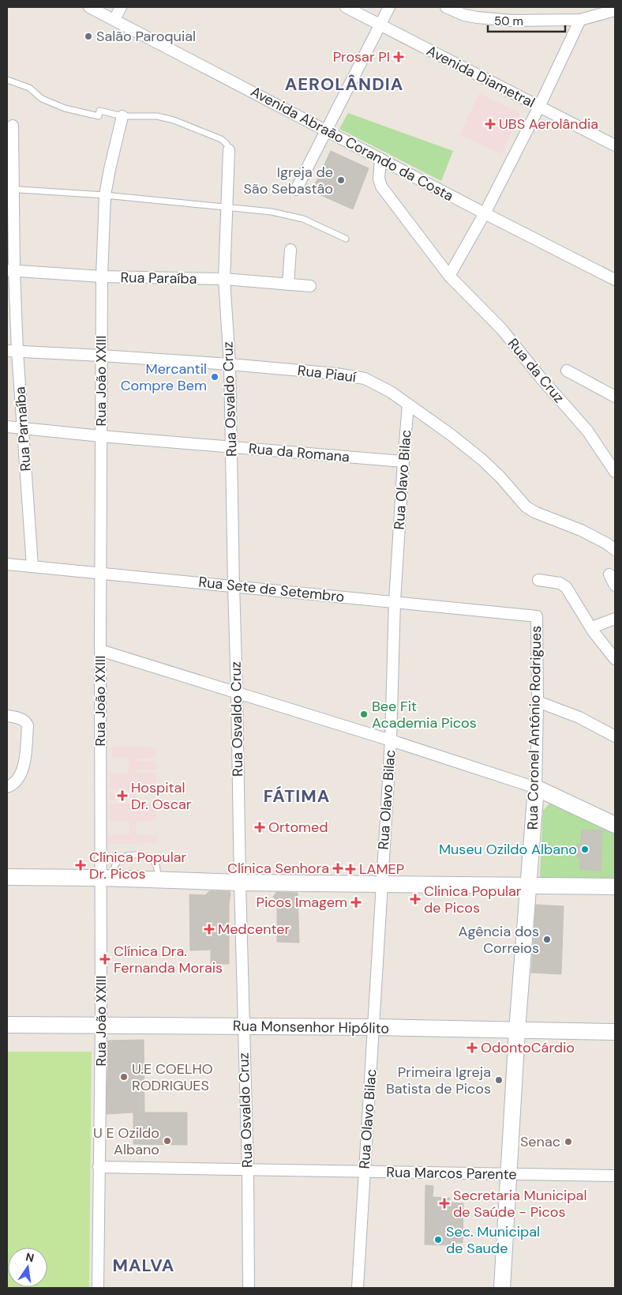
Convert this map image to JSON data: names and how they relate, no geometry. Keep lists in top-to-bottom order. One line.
{"streets":{"street":["Avenida Diametral","Avenida Abraão Corando da Costa","Rua Paraíba","Rua da Cruz","Rua Piauí","Rua João XXIII","Rua Osvaldo Cruz","Rua Parnaíba","Rua da Romana","Rua Olavo Bilac","Rua Sete de Setembro","Rua Coronel Antônio Rodrigues","Rua Monsenhor Hipólito","Rua Marcos Parente"]},"crossings":[["Avenida Abraão Corando da Costa","Rua da Cruz"],["Rua Paraíba","Rua João XXIII"],["Rua Paraíba","Rua Osvaldo Cruz"],["Rua Paraíba","Rua Parnaíba"],["Rua Piauí","Rua João XXIII"],["Rua Piauí","Rua Osvaldo Cruz"],["Rua Piauí","Rua Parnaíba"],["Rua Piauí","Rua Olavo Bilac"],["Rua João XXIII","Rua da Romana"],["Rua João XXIII","Rua Sete de Setembro"],["Rua João XXIII","Rua Monsenhor Hipólito"],["Rua João XXIII","Rua Marcos Parente"],["Rua Osvaldo Cruz","Rua da Romana"],["Rua Osvaldo Cruz","Rua Sete de Setembro"],["Rua Osvaldo Cruz","Rua Monsenhor Hipólito"],["Rua Osvaldo Cruz","Rua Marcos Parente"],["Rua Parnaíba","Rua da Romana"],["Rua Parnaíba","Rua Sete de Setembro"],["Rua da Romana","Rua Olavo Bilac"],["Rua Olavo Bilac","Rua Sete de Setembro"],["Rua Olavo Bilac","Rua Monsenhor Hipólito"],["Rua Olavo Bilac","Rua Marcos Parente"],["Rua Sete de Setembro","Rua Coronel Antônio Rodrigues"],["Rua Coronel Antônio Rodrigues","Rua Monsenhor Hipólito"],["Rua Coronel Antônio Rodrigues","Rua Marcos Parente"]],"districts":["AEROLÂNDIA","FÁTIMA","MALVA"],"places":{"other":["Salão Paroquial","Igreja de São Sebastâo","Mercantil Compre Bem","Bee Fit Academia Picos","Museu Ozildo Albano","Agência dos Correios","U.E COELHO RODRIGUES","Primeira Igreja Batista de Picos","U E Ozildo Albano","Senac","Sec. Municipal de Saude"],"health":["Prosar PI","UBS Aerolândia","Hospital Dr. Oscar","Ortomed","Clínica Popular Dr. Picos","Clínica Senhora","LAMEP","Clinica Popular de Picos","Picos Imagem","Medcenter","Clínica Dra. Fernanda Morais","OdontoCárdio","Secretaria Municipal de Saúde - Picos"]},"scale_bar":"50 m","north":"top"}
